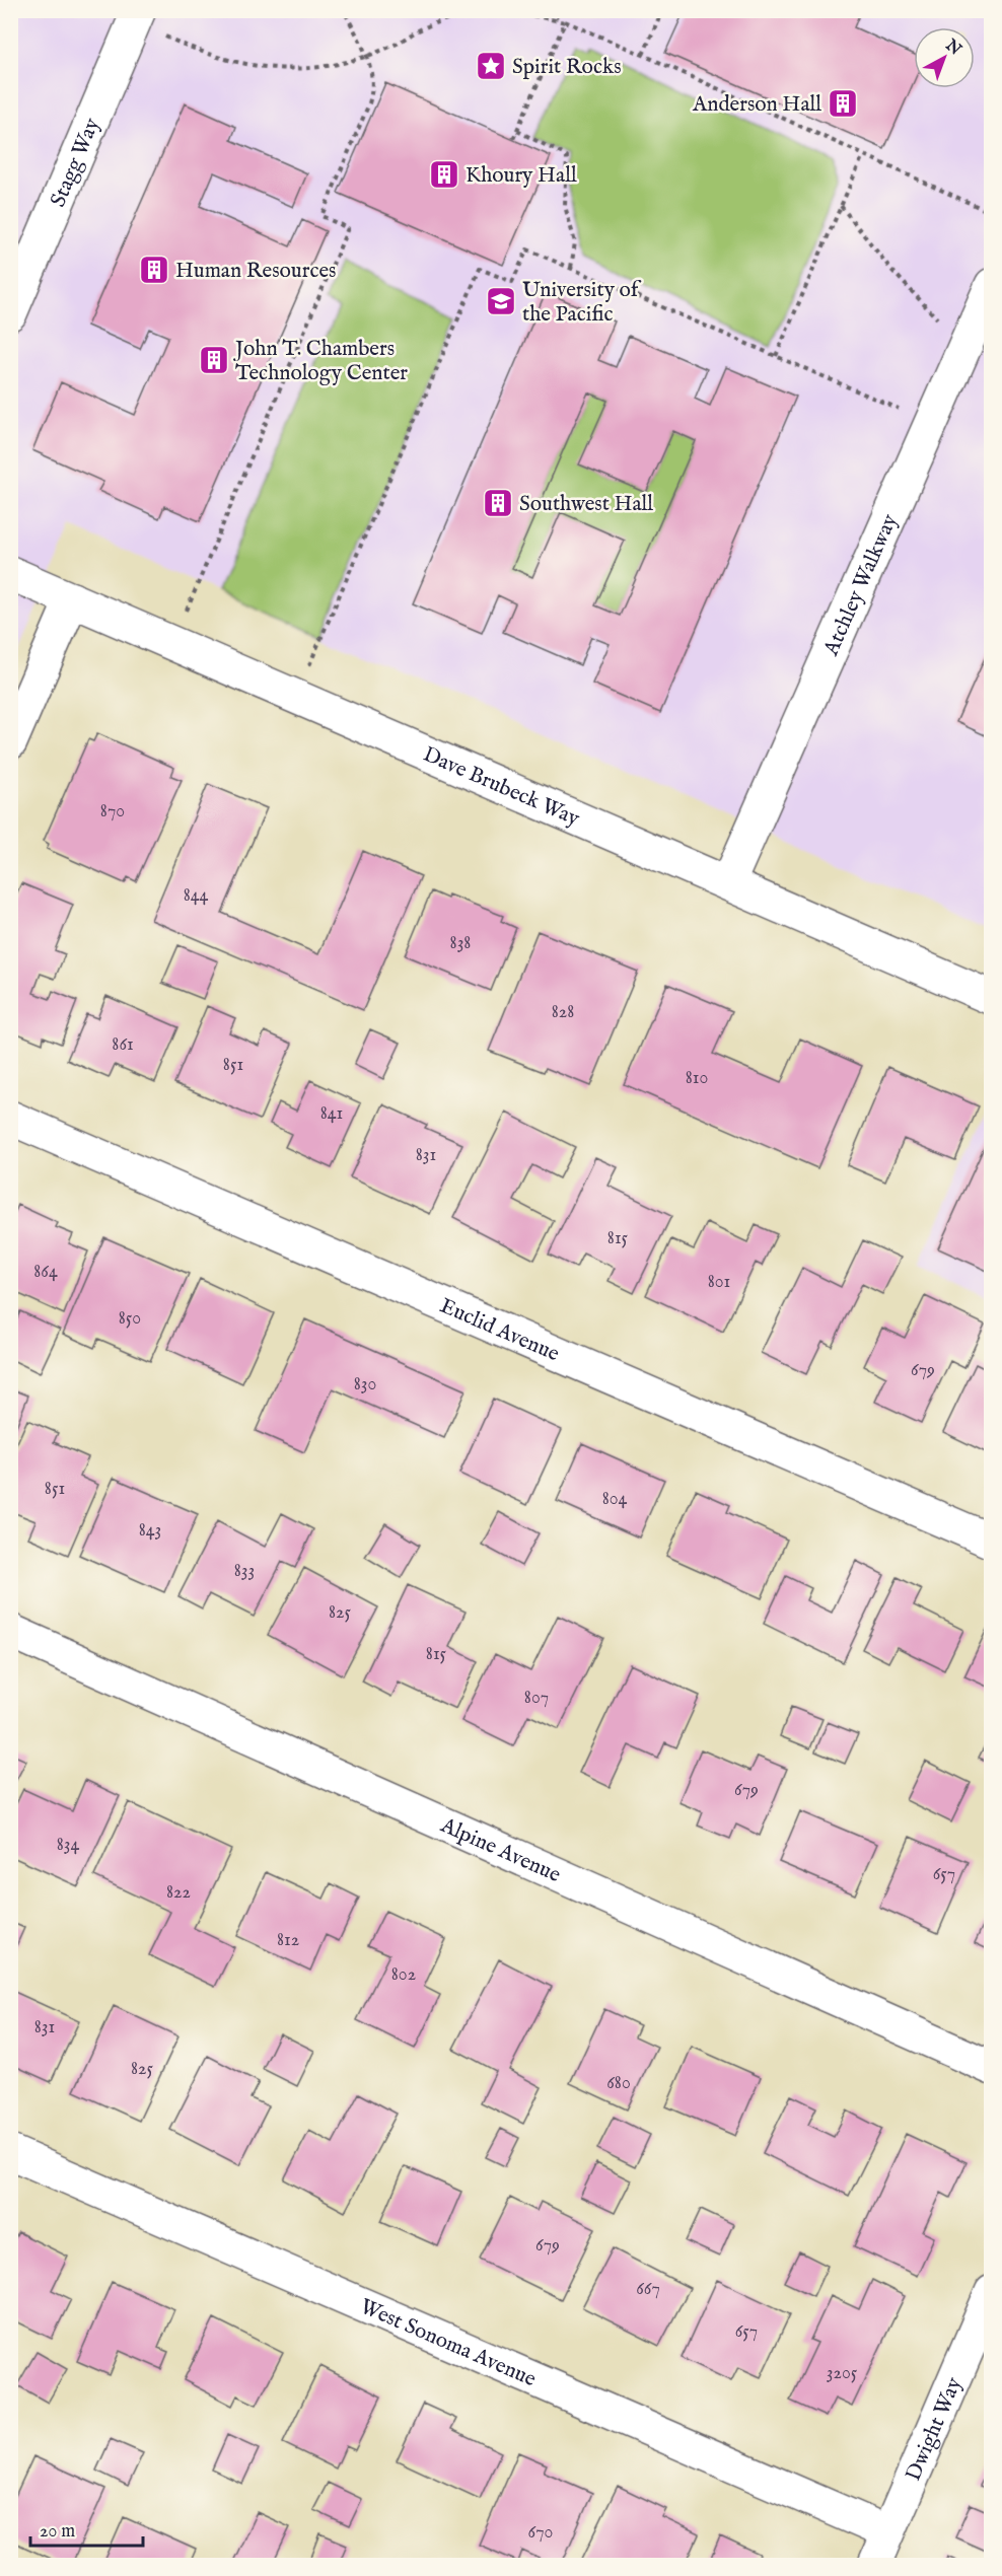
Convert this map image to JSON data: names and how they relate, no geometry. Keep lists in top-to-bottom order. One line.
{"streets":{"street":["Stagg Way","Atchley Walkway","Dave Brubeck Way","Euclid Avenue","Alpine Avenue","West Sonoma Avenue","Dwight Way"]},"crossings":[["Atchley Walkway","Dave Brubeck Way"],["West Sonoma Avenue","Dwight Way"]],"places":{"place":["Spirit Rocks"],"building":["Anderson Hall","Khoury Hall","Human Resources","John T. Chambers Technology Center","Southwest Hall"],"school or university":["University of the Pacific"]},"house_numbers":["870","844","838","828","861","851","810","841","831","815","864","801","850","679","830","851","804","843","833","825","815","807","679","834","657","822","812","802","831","825","680","679","667","657","3205","670"],"scale_bar":"20 m","north":"top right"}
